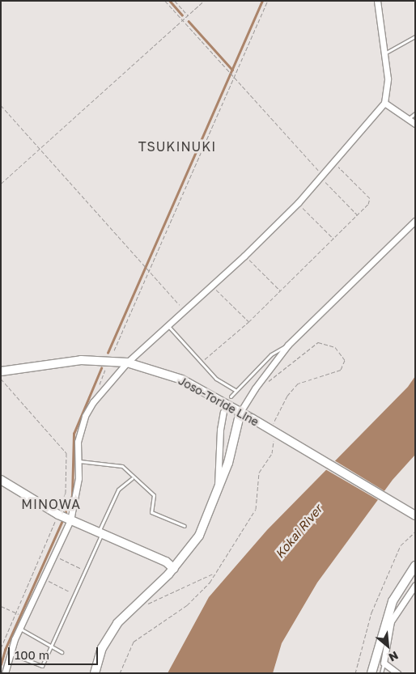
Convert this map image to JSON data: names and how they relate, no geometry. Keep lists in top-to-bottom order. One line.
{"streets":{"main road":["Joso-Toride Line"]},"districts":["TSUKINUKI","MINOWA"],"water":["Kokai River"],"scale_bar":"100 m","north":"bottom right"}
